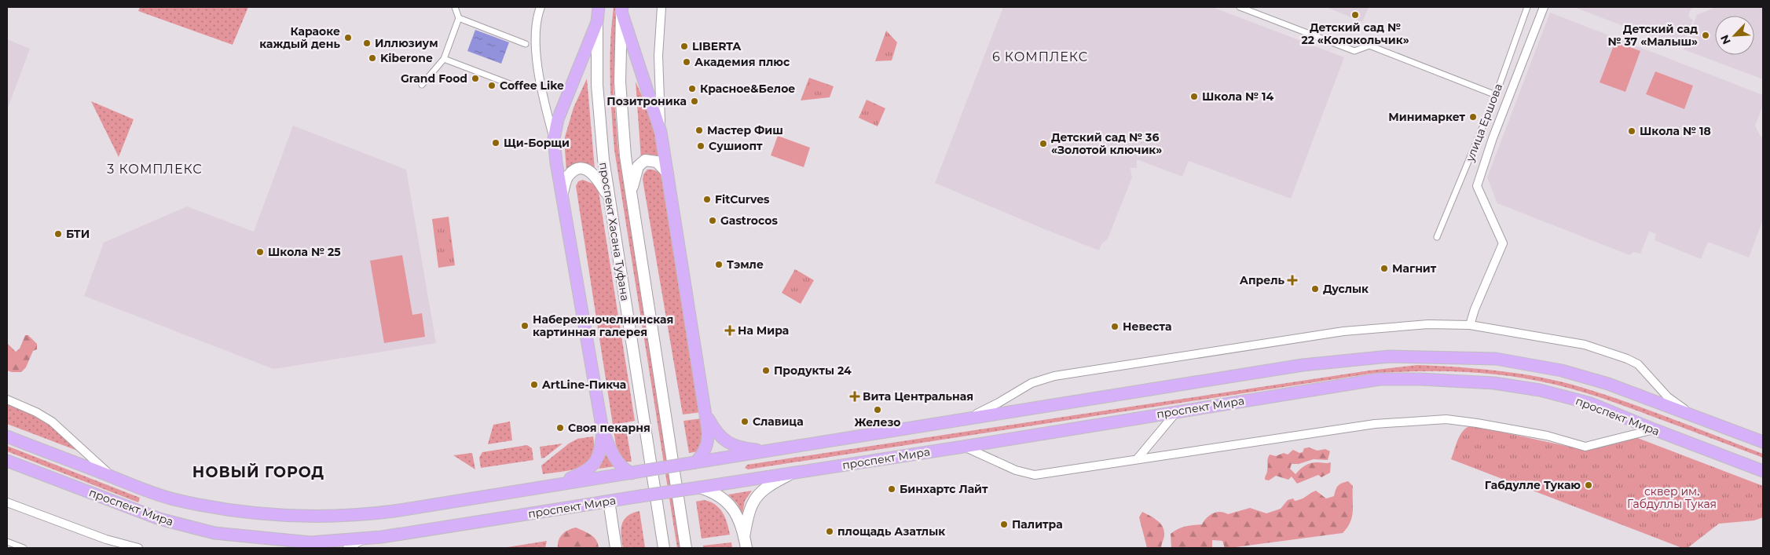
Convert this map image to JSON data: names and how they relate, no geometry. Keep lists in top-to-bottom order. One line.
{"streets":{"main road":["проспект Хасана Туфана","проспект Мира"],"street":["улица Ершова"]},"districts":["6 КОМПЛЕКС","3 КОМПЛЕКС","НОВЫЙ ГОРОД"],"parks":["сквер им. Габдуллы Тукая"],"places":{"other":["Детский сад № 22 «Колокольчик»","Детский сад № 37 «Малыш»","Караоке каждый день","Иллюзиум","LIBERTA","Kiberone","Академия плюс","Grand Food","Coffee Like","Красное&Белое","Школа № 14","Позитроника","Минимаркет","Мастер Фиш","Школа № 18","Щи-Борщи","Детский сад № 36 «Золотой ключик»","Сушиопт","FitCurves","Gastrocos","БТИ","Школа № 25","Тэмле","Магнит","Дуслык","Набережночелнинская картинная галерея","Невеста","Продукты 24","ArtLine-Пикча","Железо","Славица","Своя пекарня","Габдулле Тукаю","Бинхартс Лайт","Палитра","площадь Азатлык"],"health":["Апрель","На Мира","Вита Центральная"]},"north":"bottom left"}
